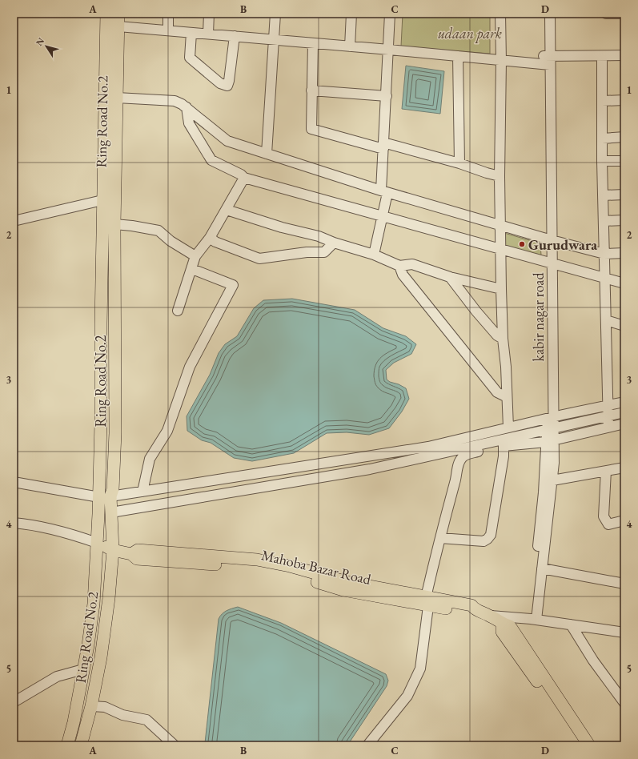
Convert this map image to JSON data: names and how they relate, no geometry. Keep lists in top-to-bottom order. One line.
{"streets":{"main road":["Ring Road No.2","Mahoba Bazar Road"],"street":["kabir nagar road"]},"crossings":[["Ring Road No.2","Mahoba Bazar Road"],["kabir nagar road","Mahoba Bazar Road"]],"parks":["udaan park"],"places":["Gurudwara"],"north":"top left","grid":{"columns":["A","B","C","D"],"rows":["1","2","3","4","5"]}}
